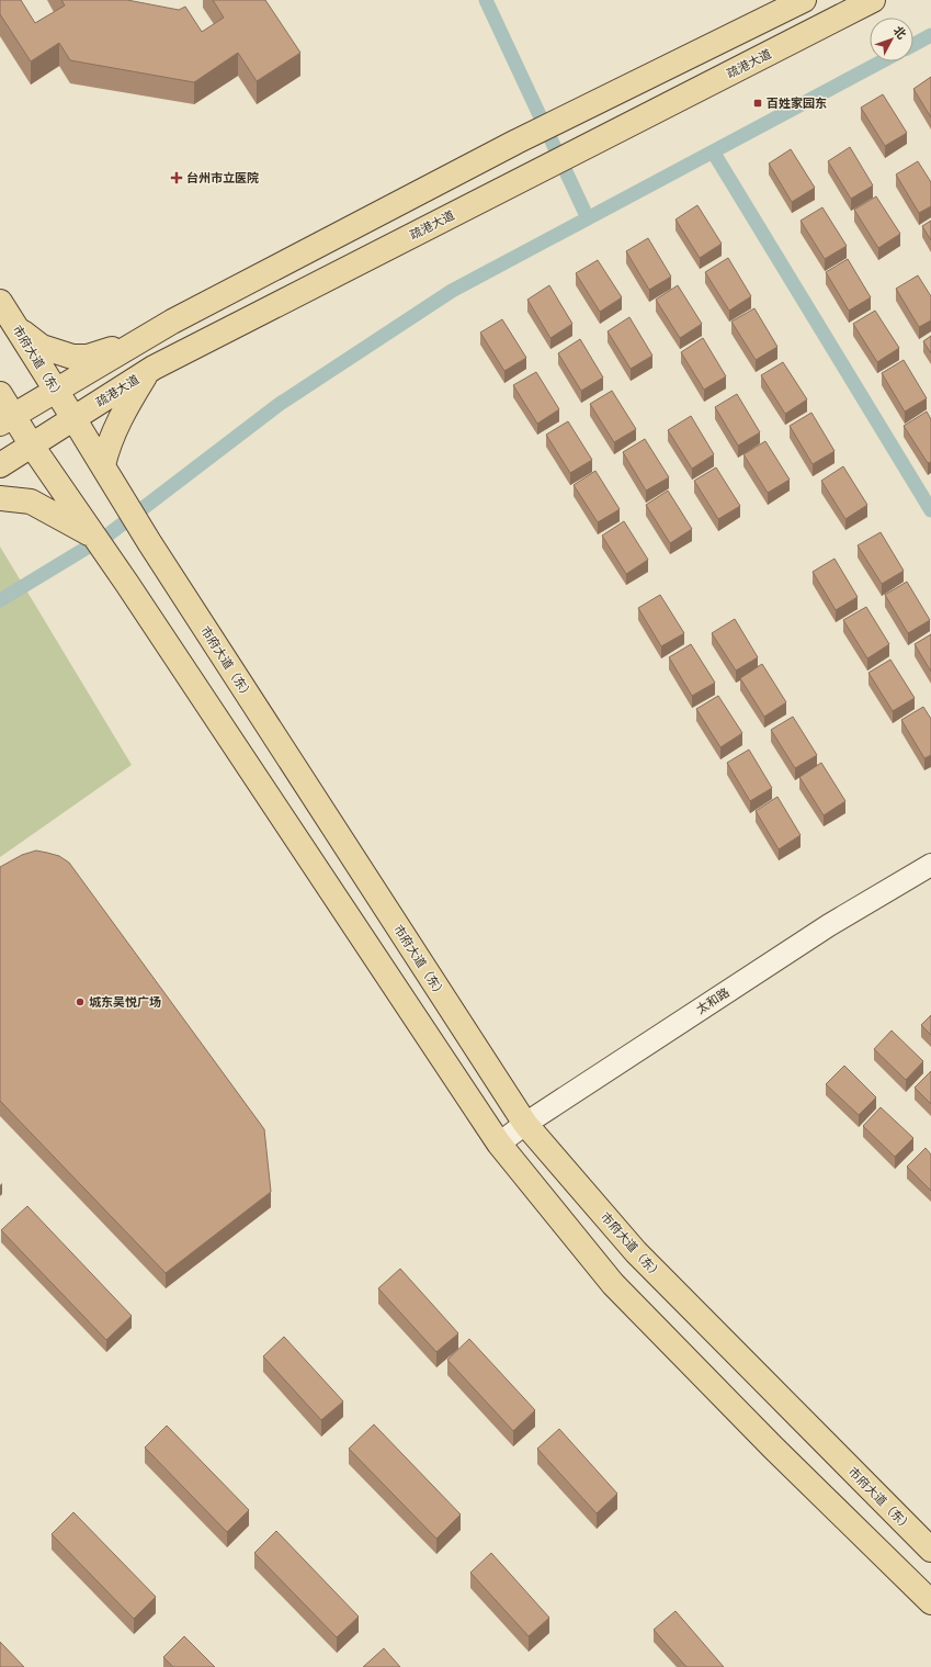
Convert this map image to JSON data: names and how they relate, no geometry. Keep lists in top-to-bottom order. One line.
{"streets":{"main road":["疏港大道","市府大道（东）"],"street":["太和路"]},"crossings":[["疏港大道","市府大道（东）"],["市府大道（东）","太和路"]],"places":{"transit":["百姓家园东"],"health":["台州市立医院"],"other":["城东吴悦广场"]},"north":"top right"}
